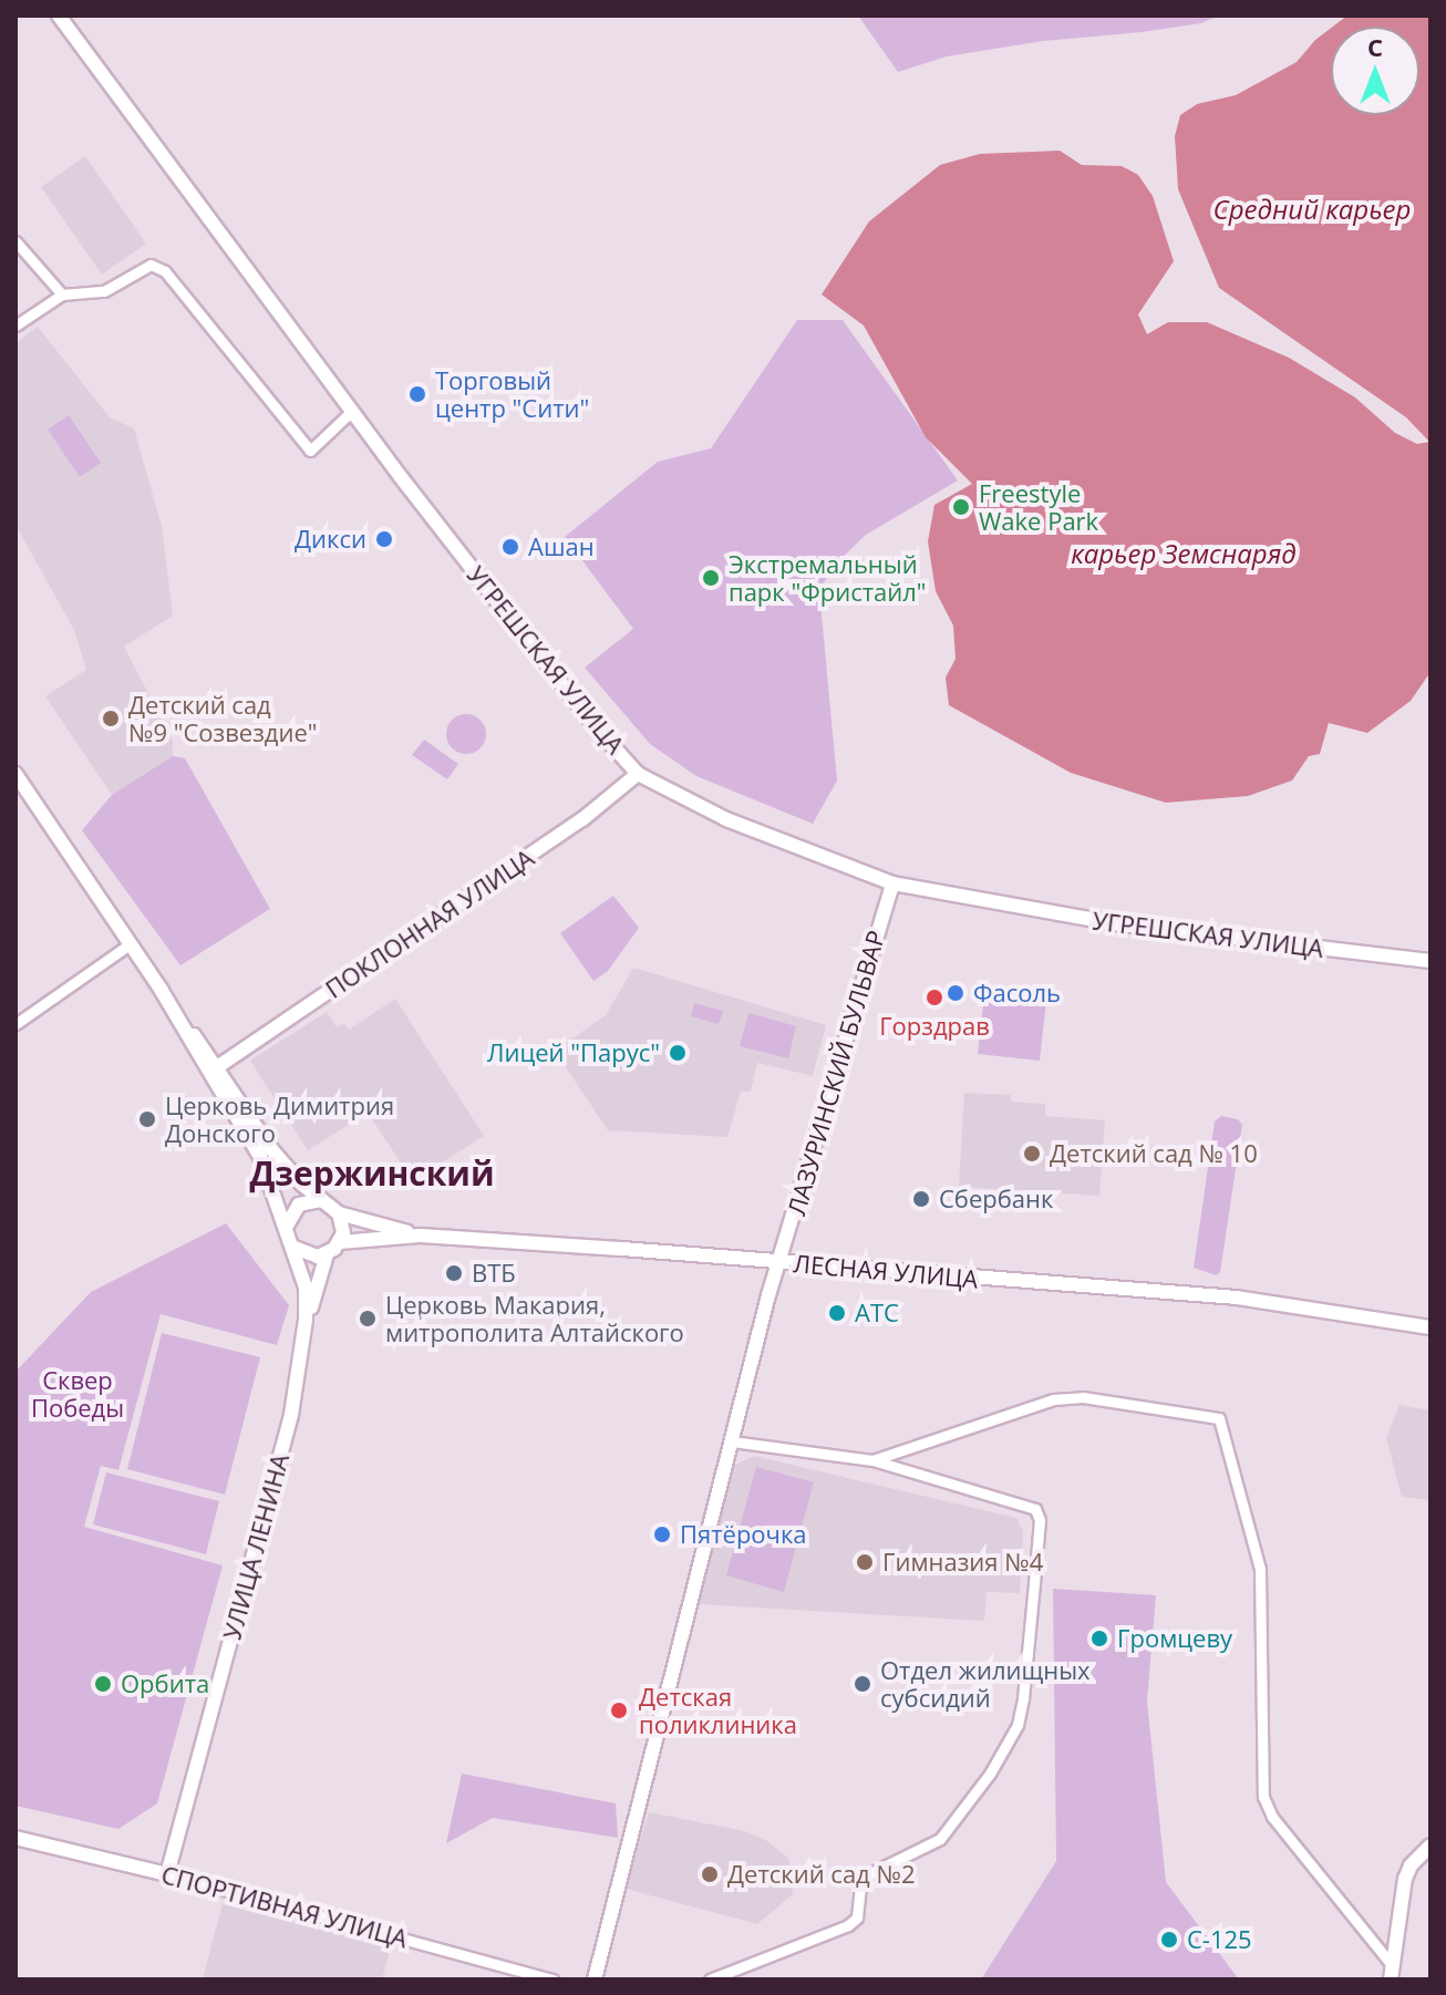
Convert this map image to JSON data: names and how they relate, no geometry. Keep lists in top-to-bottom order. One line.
{"streets":{"street":["УГРЕШСКАЯ УЛИЦА","ПОКЛОННАЯ УЛИЦА","ЛАЗУРИНСКИЙ БУЛЬВАР","ЛЕСНАЯ УЛИЦА","УЛИЦА ЛЕНИНА","СПОРТИВНАЯ УЛИЦА"]},"crossings":[["УГРЕШСКАЯ УЛИЦА","ПОКЛОННАЯ УЛИЦА"],["УГРЕШСКАЯ УЛИЦА","ЛАЗУРИНСКИЙ БУЛЬВАР"],["ПОКЛОННАЯ УЛИЦА","УЛИЦА ЛЕНИНА"],["ЛАЗУРИНСКИЙ БУЛЬВАР","ЛЕСНАЯ УЛИЦА"],["ЛЕСНАЯ УЛИЦА","УЛИЦА ЛЕНИНА"],["УЛИЦА ЛЕНИНА","СПОРТИВНАЯ УЛИЦА"]],"districts":["Дзержинский"],"water":["Средний карьер","карьер Земснаряд"],"parks":["Сквер Победы"],"places":["Торговый центр \"Сити\"","Freestyle Wake Park","Дикси","Ашан","Экстремальный парк \"Фристайл\"","Детский сад №9 \"Созвездие\"","Фасоль","Горздрав","Лицей \"Парус\"","Церковь Димитрия Донского","Детский сад № 10","Сбербанк","ВТБ","АТС","Церковь Макария, митрополита Алтайского","Пятёрочка","Гимназия №4","Громцеву","Орбита","Отдел жилищных субсидий","Детская поликлиника","Детский сад №2","С-125"],"north":"top"}
